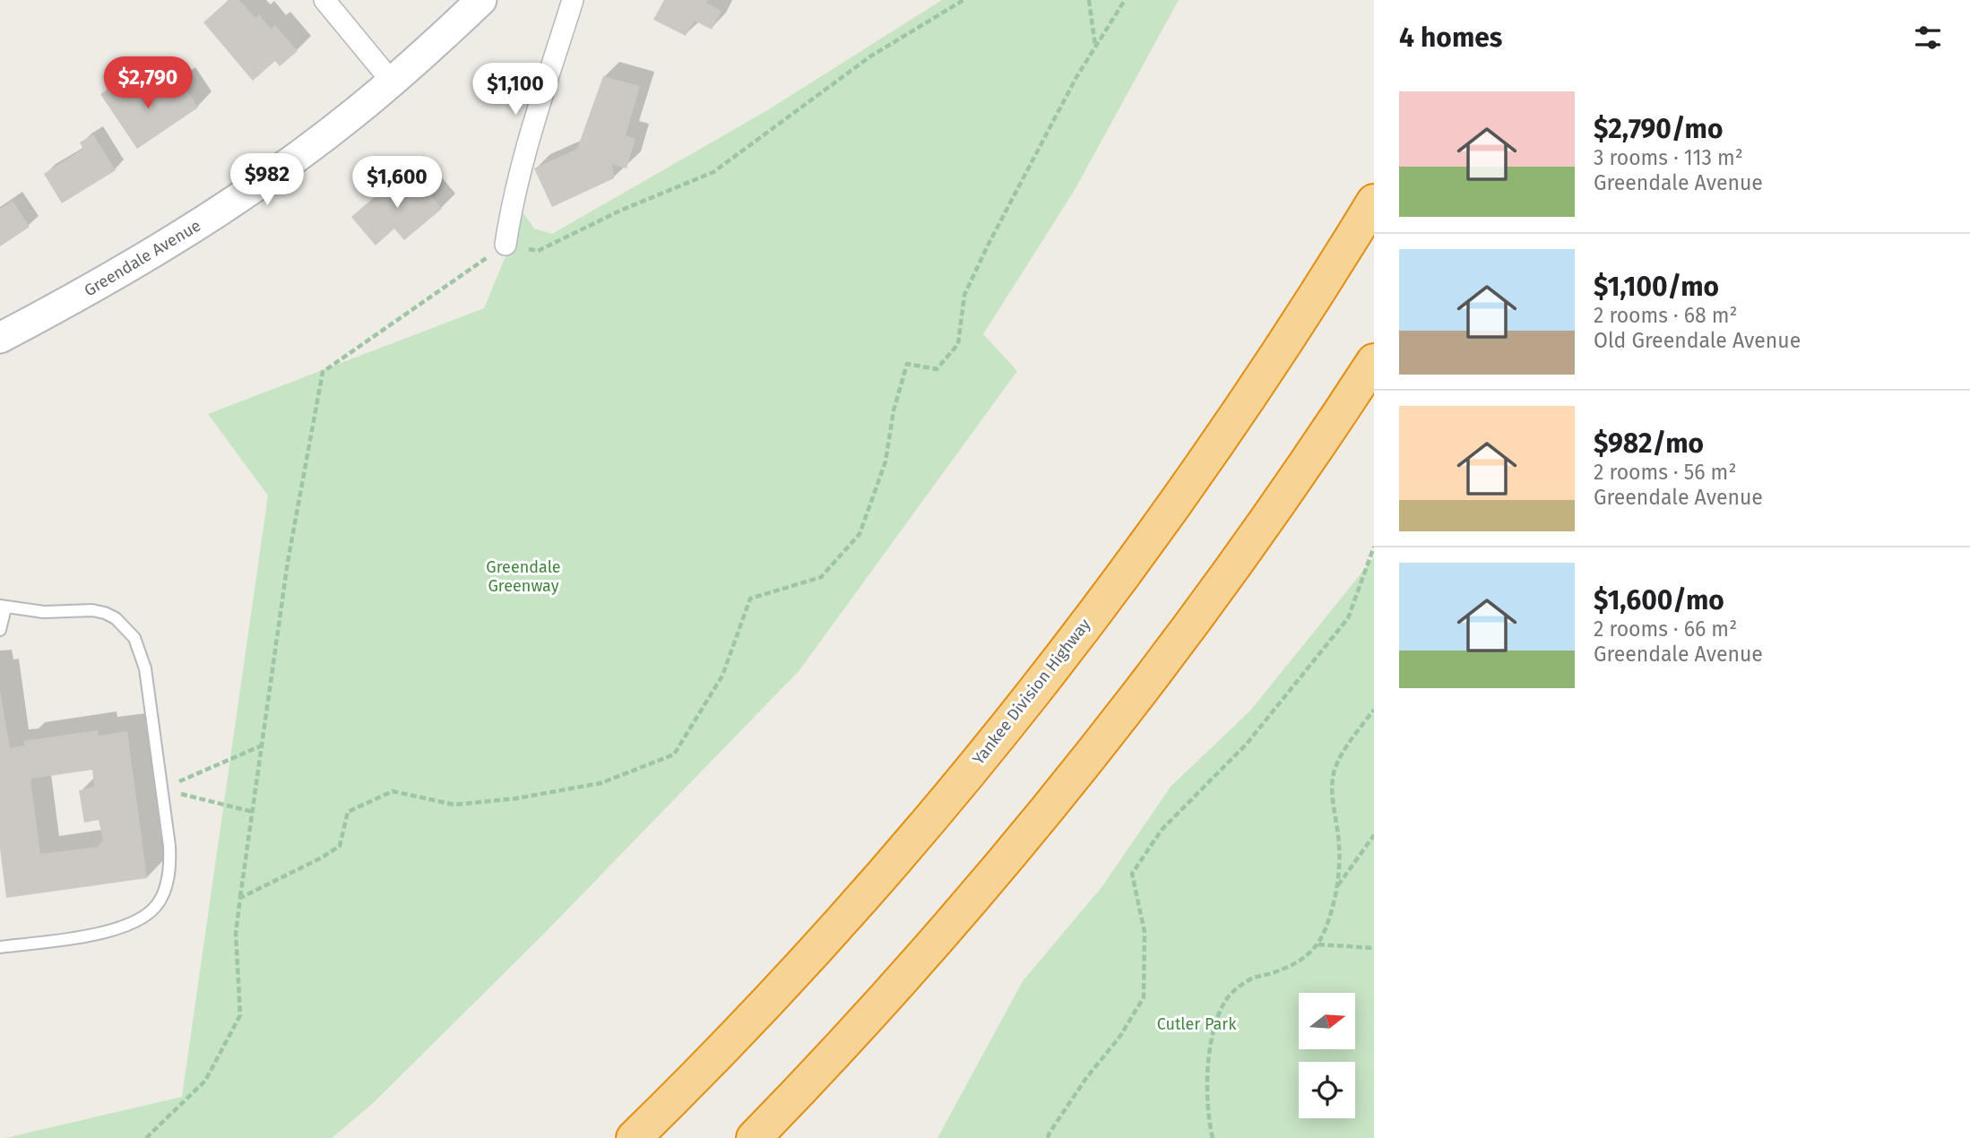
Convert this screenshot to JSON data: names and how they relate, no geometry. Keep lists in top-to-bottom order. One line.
{"streets":{"highway":["Yankee Division Highway"],"main road":["Greendale Avenue"]},"parks":["Greendale Greenway","Cutler Park"],"north":"right","page":{"heading":"4 homes","price":["$2,790","$1,100","$982","$1,600"],"list":[{"name":"$2,790/mo","note":"3 rooms · 113 m² · Greendale Avenue"},{"name":"$1,100/mo","note":"2 rooms · 68 m² · Old Greendale Avenue"},{"name":"$982/mo","note":"2 rooms · 56 m² · Greendale Avenue"},{"name":"$1,600/mo","note":"2 rooms · 66 m² · Greendale Avenue"}]}}
